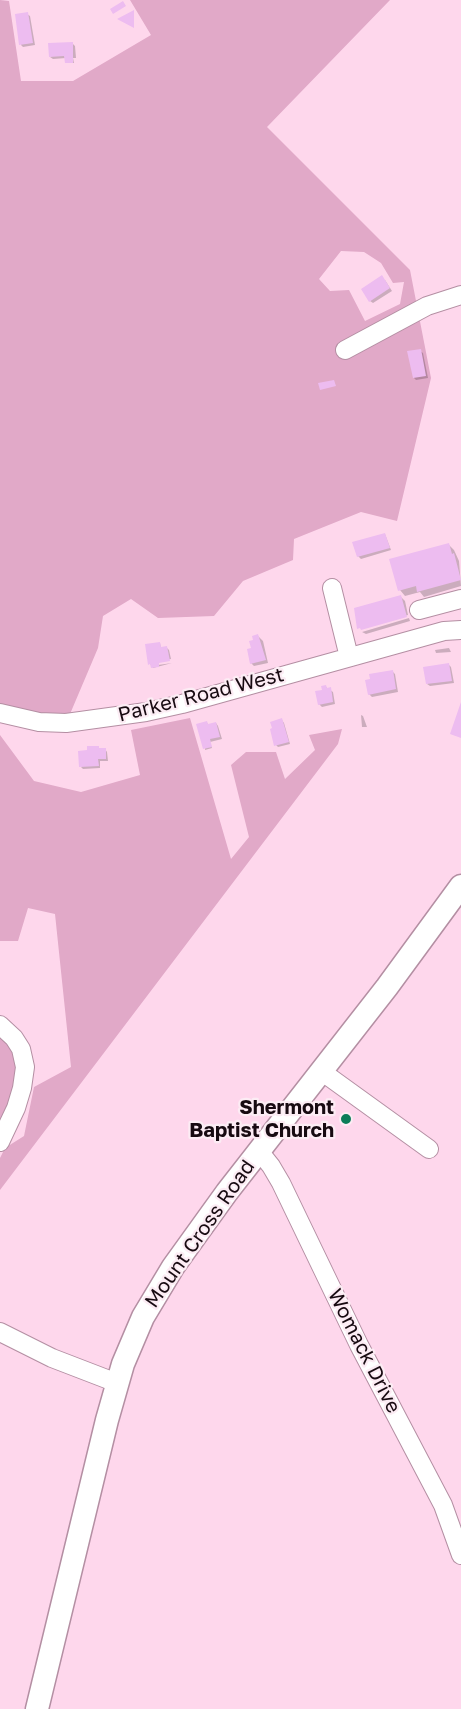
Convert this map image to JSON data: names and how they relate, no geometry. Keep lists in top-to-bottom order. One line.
{"streets":{"main road":["Mount Cross Road"],"street":["Parker Road West","Womack Drive"]},"crossings":[["Mount Cross Road","Womack Drive"]],"places":["Shermont Baptist Church"]}
